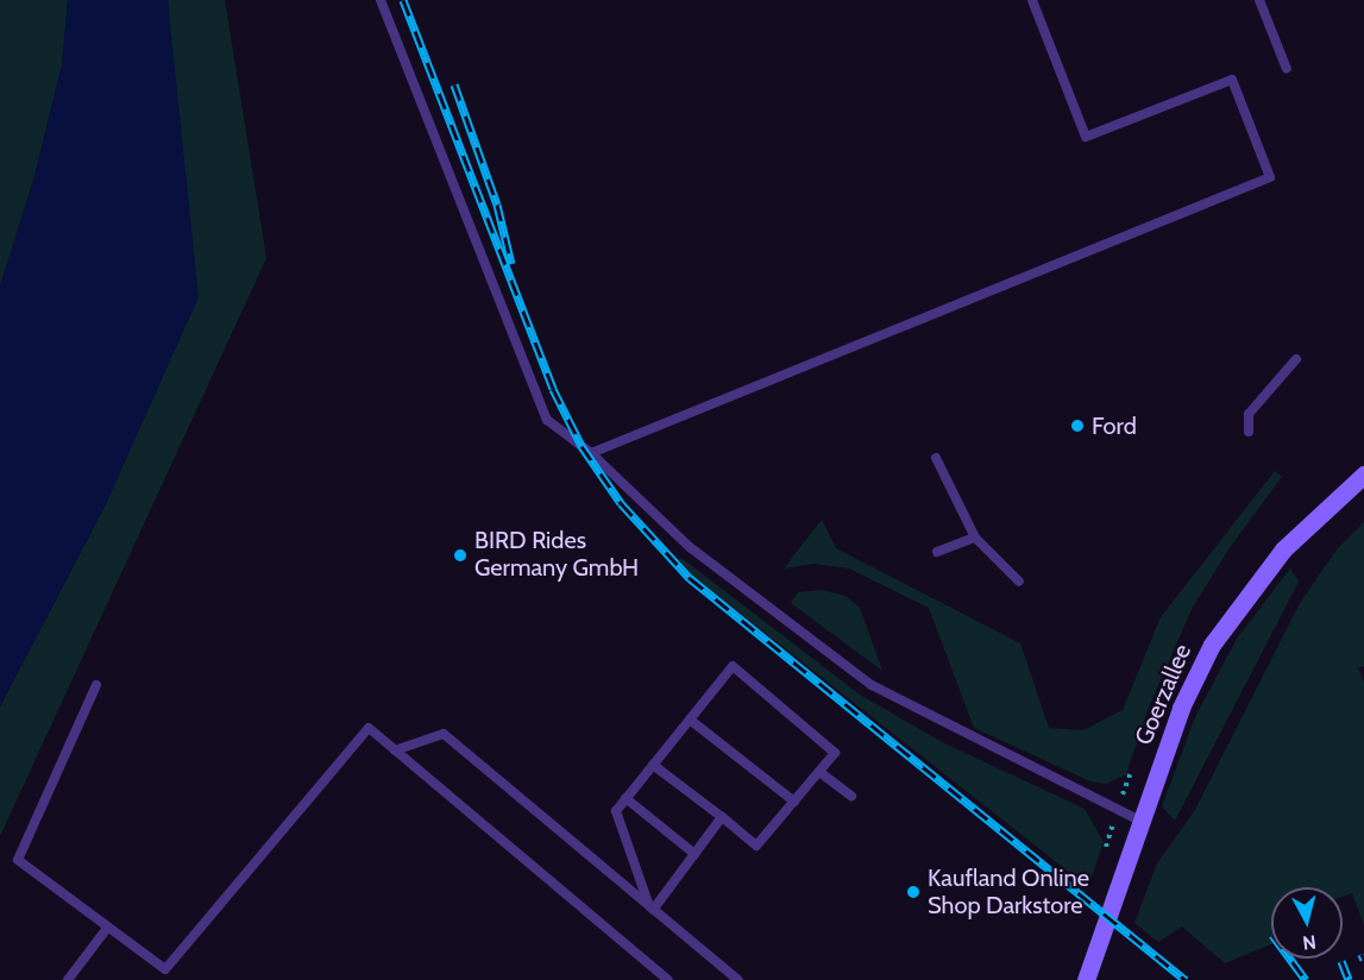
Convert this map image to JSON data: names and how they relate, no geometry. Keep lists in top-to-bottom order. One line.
{"streets":{"main road":["Goerzallee"]},"places":["Ford","BIRD Rides Germany GmbH","Kaufland Online Shop Darkstore"],"north":"bottom"}
